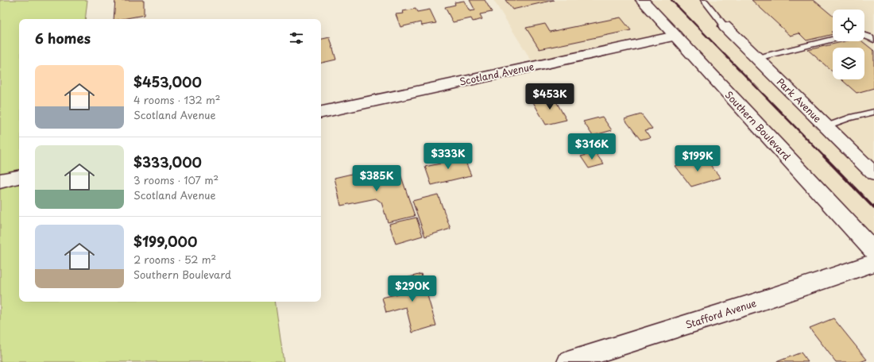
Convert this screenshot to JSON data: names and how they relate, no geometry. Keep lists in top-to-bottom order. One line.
{"streets":{"street":["Scotland Avenue","Park Avenue","Southern Boulevard","Stafford Avenue"]},"crossings":[["Scotland Avenue","Southern Boulevard"]],"page":{"heading":"6 homes","list":[{"name":"$453,000","note":"4 rooms · 132 m² · Scotland Avenue"},{"name":"$333,000","note":"3 rooms · 107 m² · Scotland Avenue"},{"name":"$199,000","note":"2 rooms · 52 m² · Southern Boulevard"}],"price":["$453K","$316K","$333K","$199K","$385K","$290K"]}}
